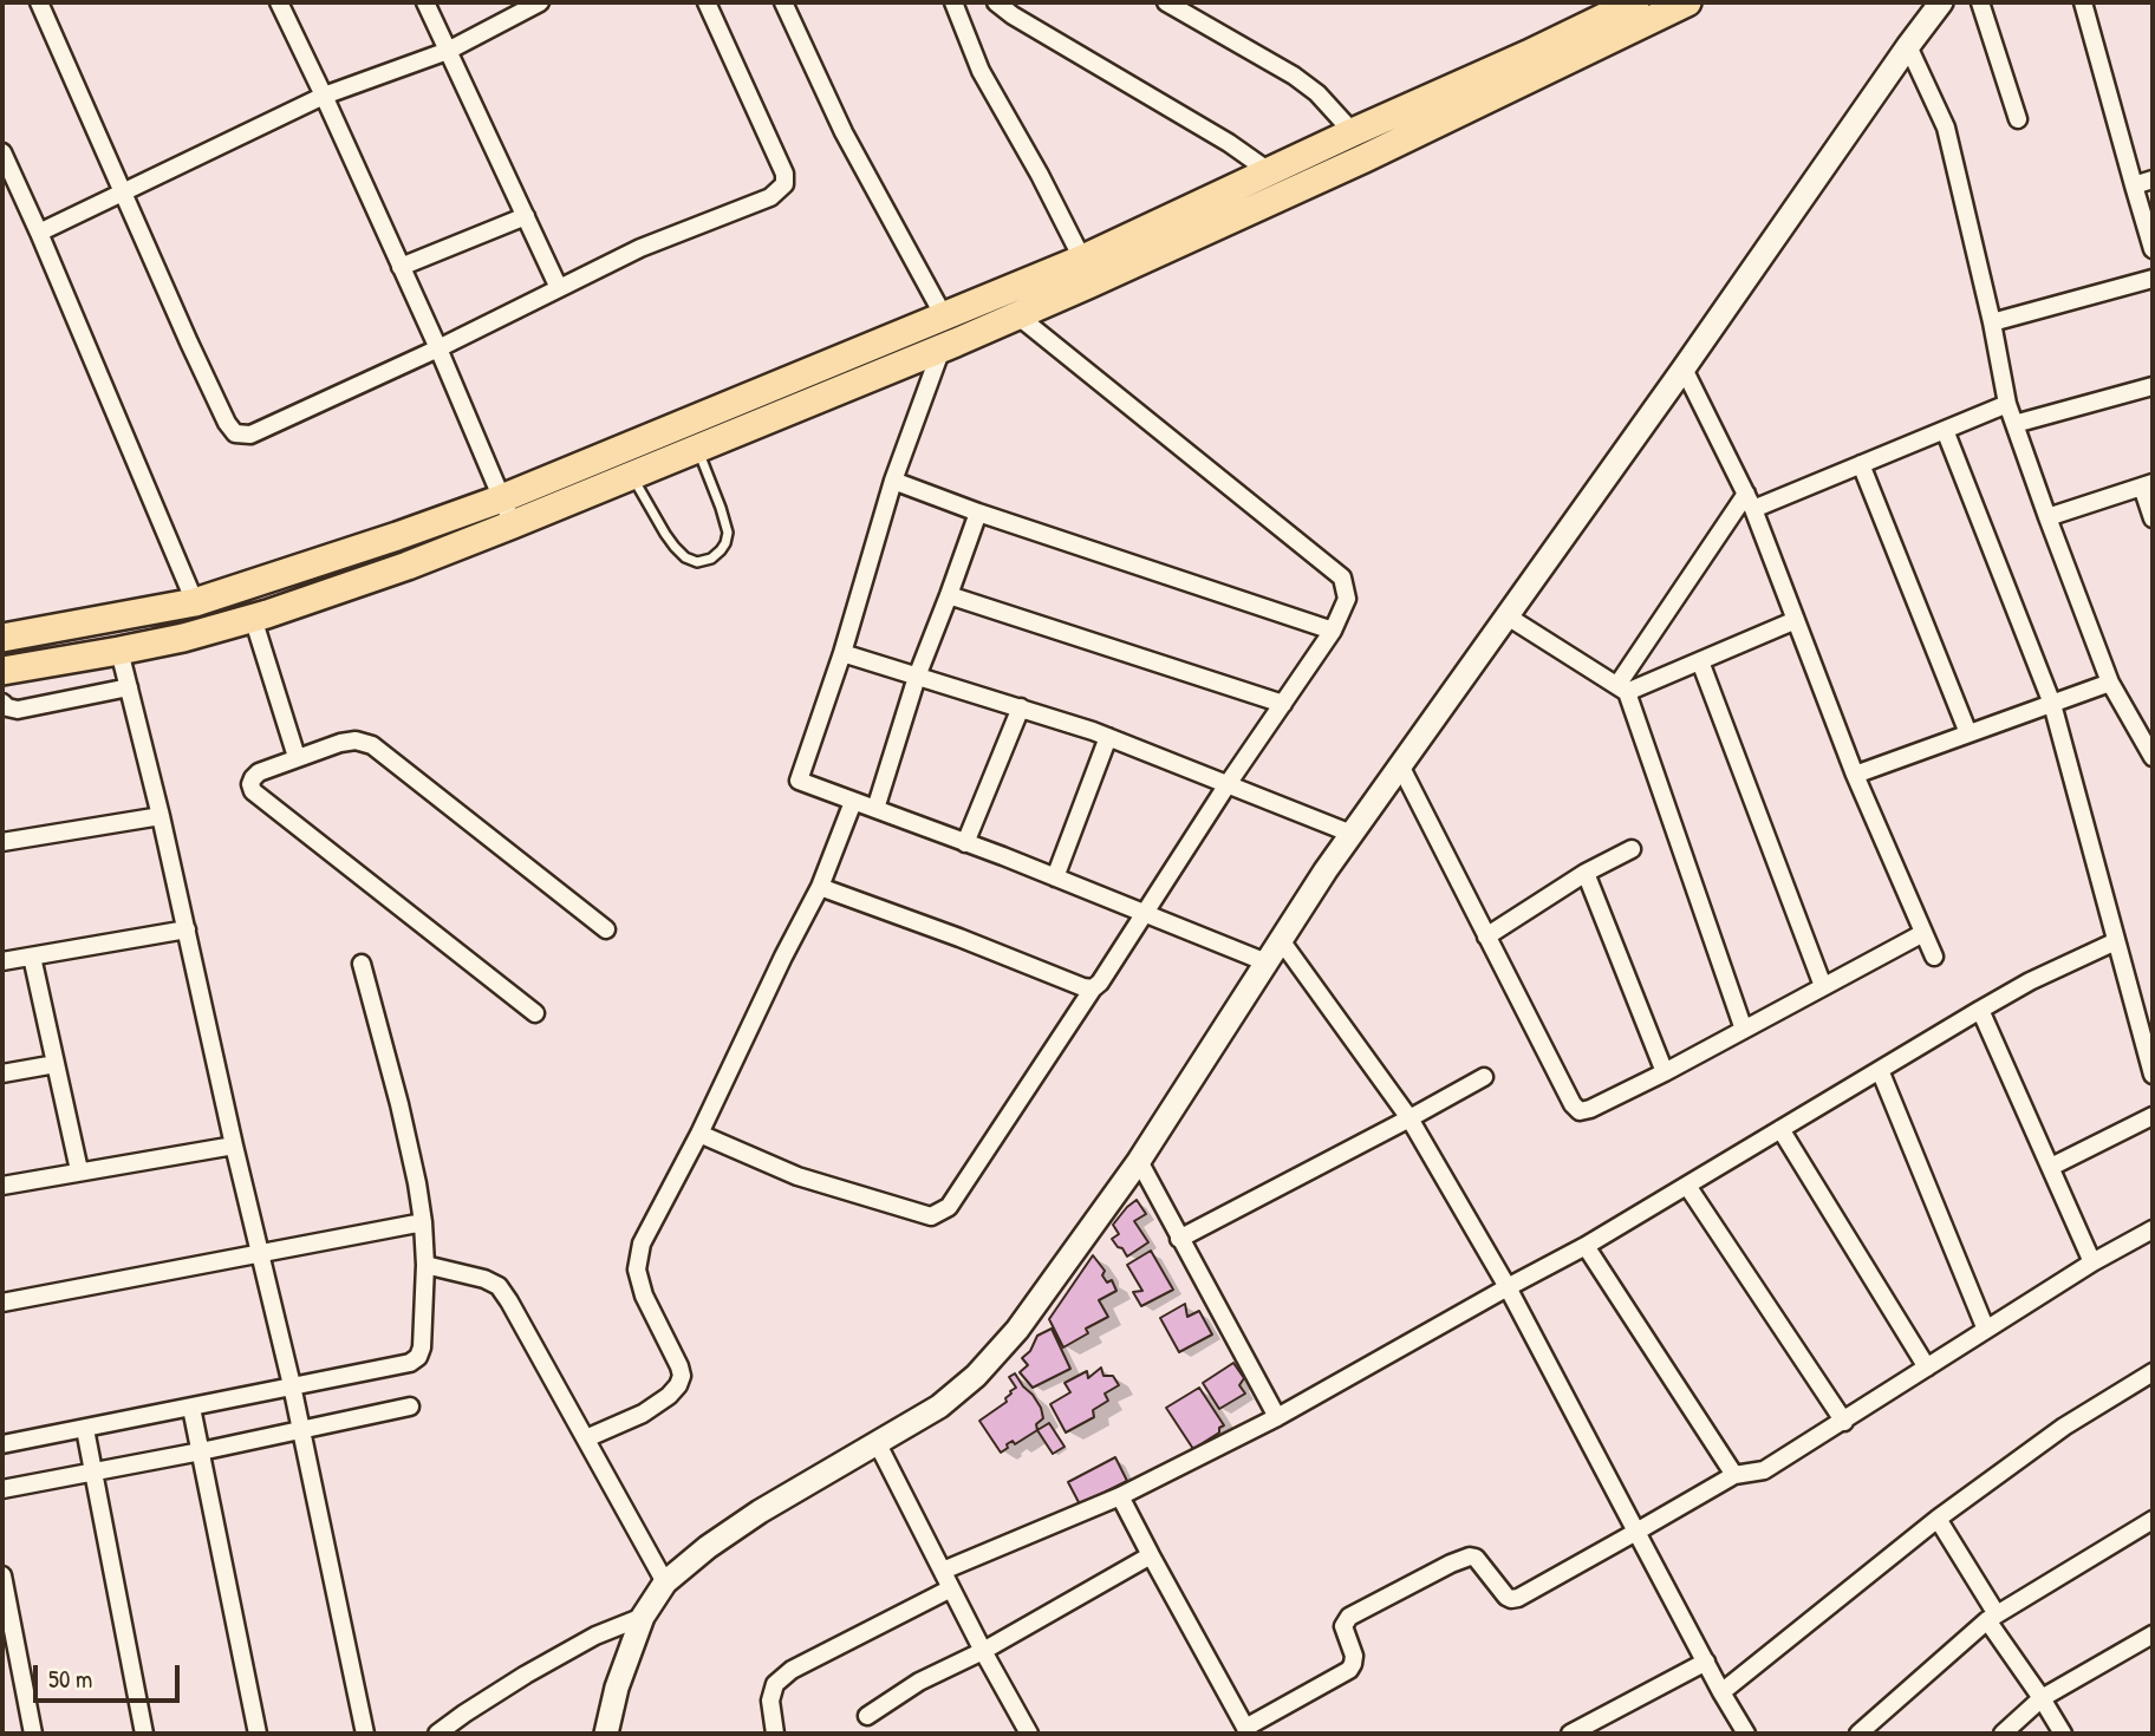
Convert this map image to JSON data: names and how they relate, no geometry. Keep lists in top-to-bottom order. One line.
{"scale_bar":"50 m"}
